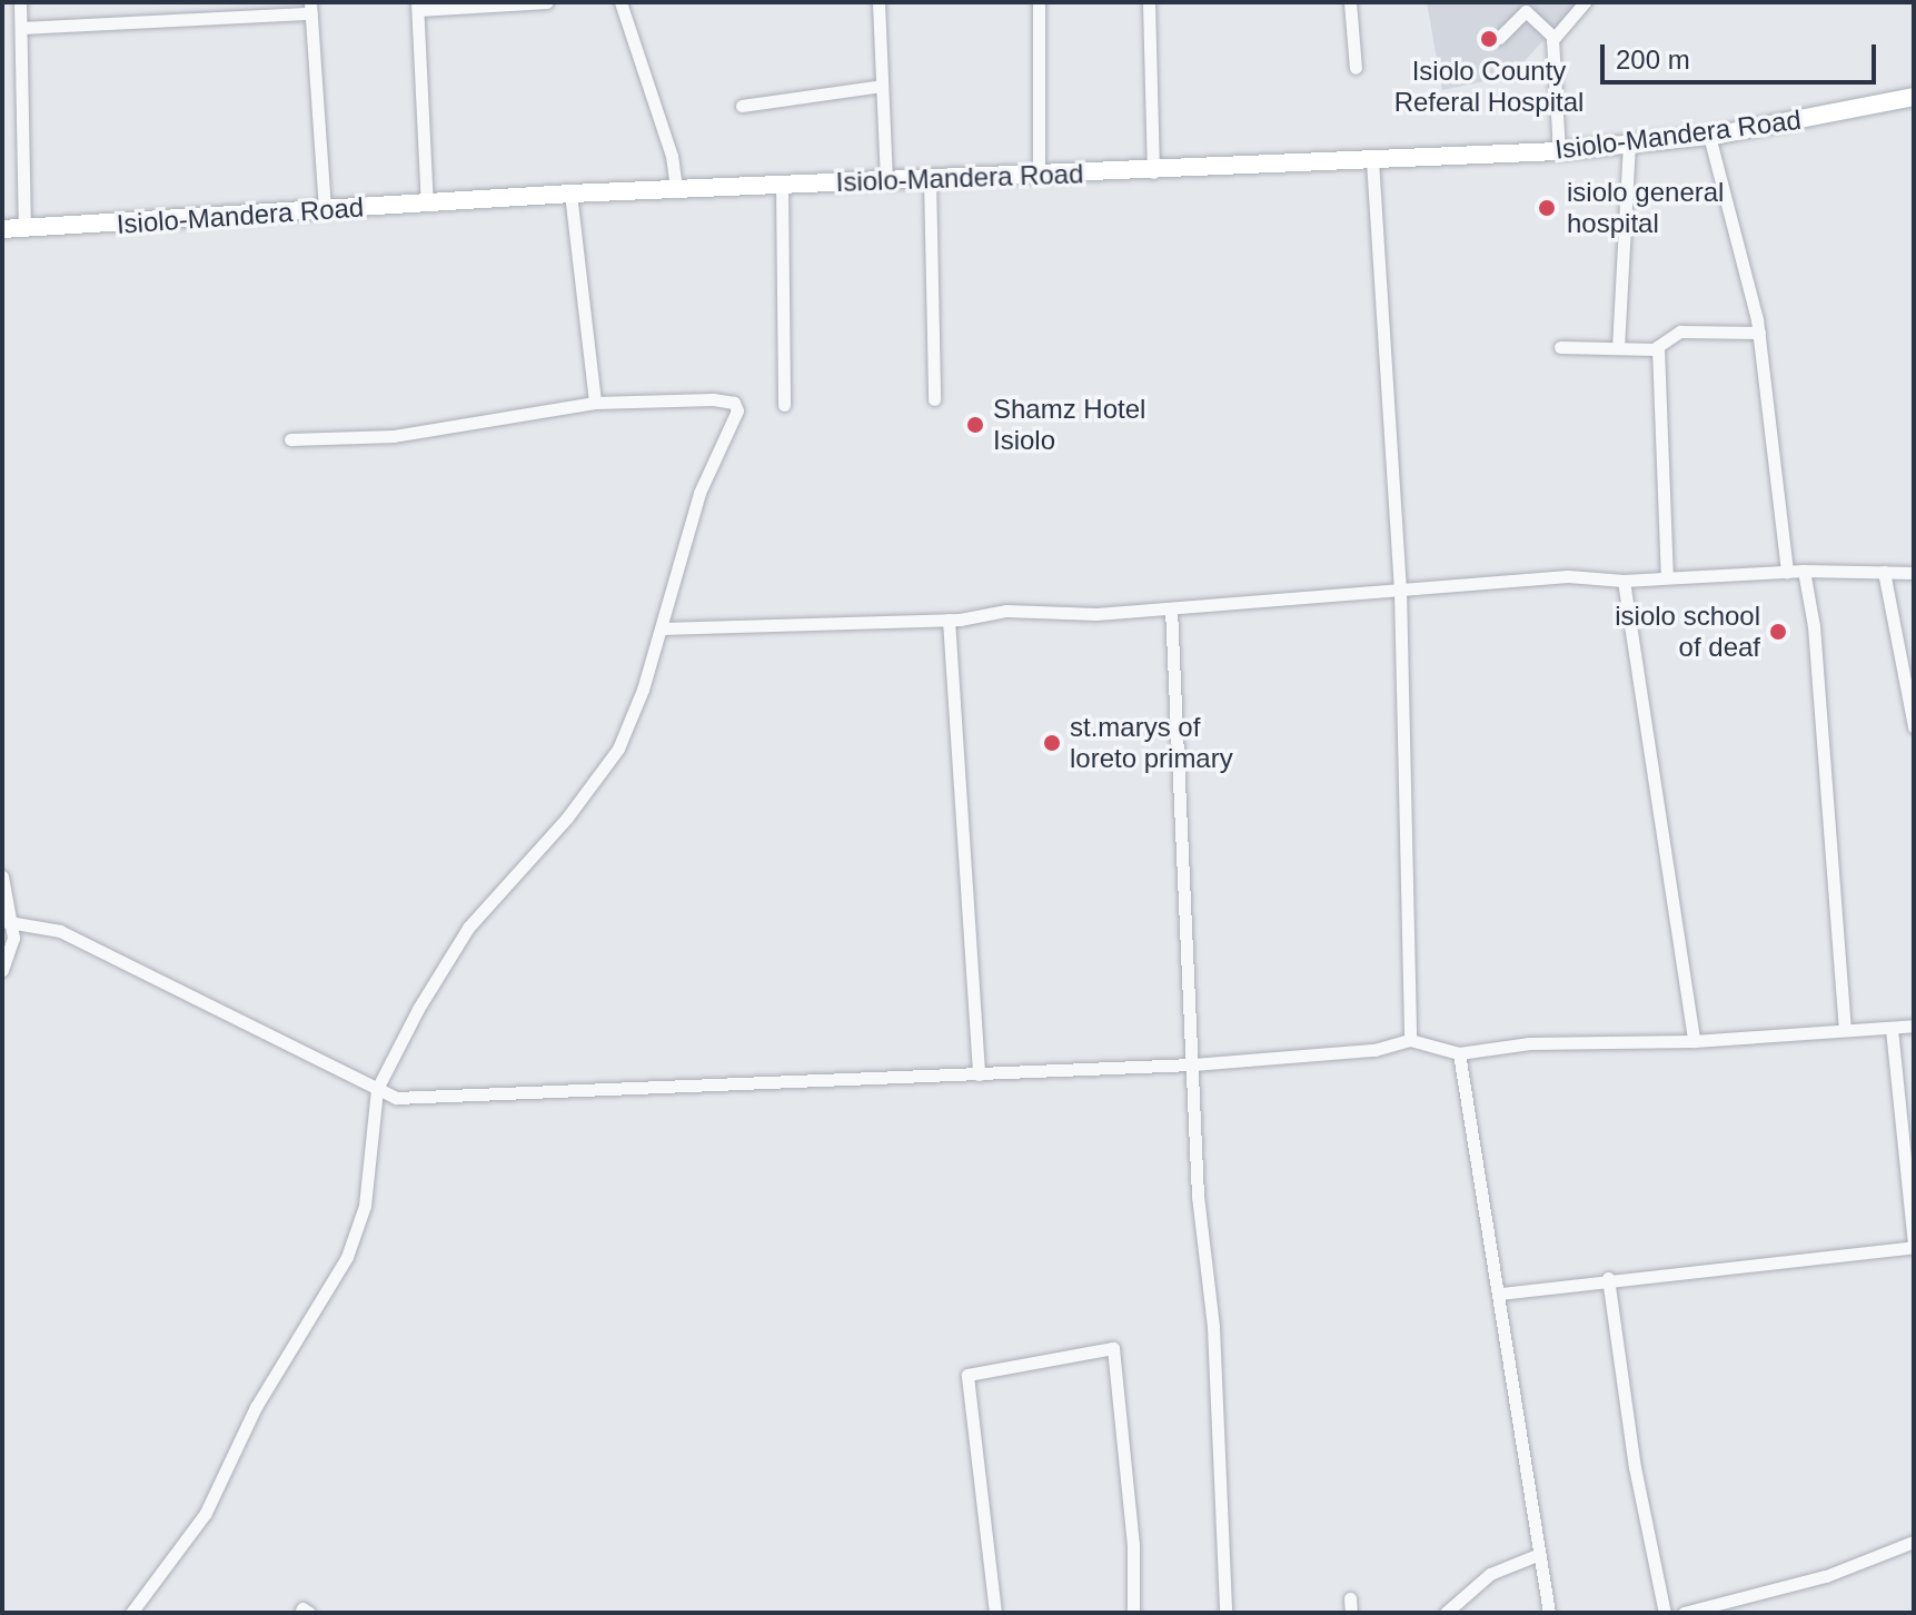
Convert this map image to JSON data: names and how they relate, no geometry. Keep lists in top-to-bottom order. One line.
{"streets":{"highway":["Isiolo-Mandera Road"]},"places":["Isiolo County Referal Hospital","isiolo general hospital","Shamz Hotel Isiolo","isiolo school of deaf","st.marys of loreto primary"],"scale_bar":"200 m"}
